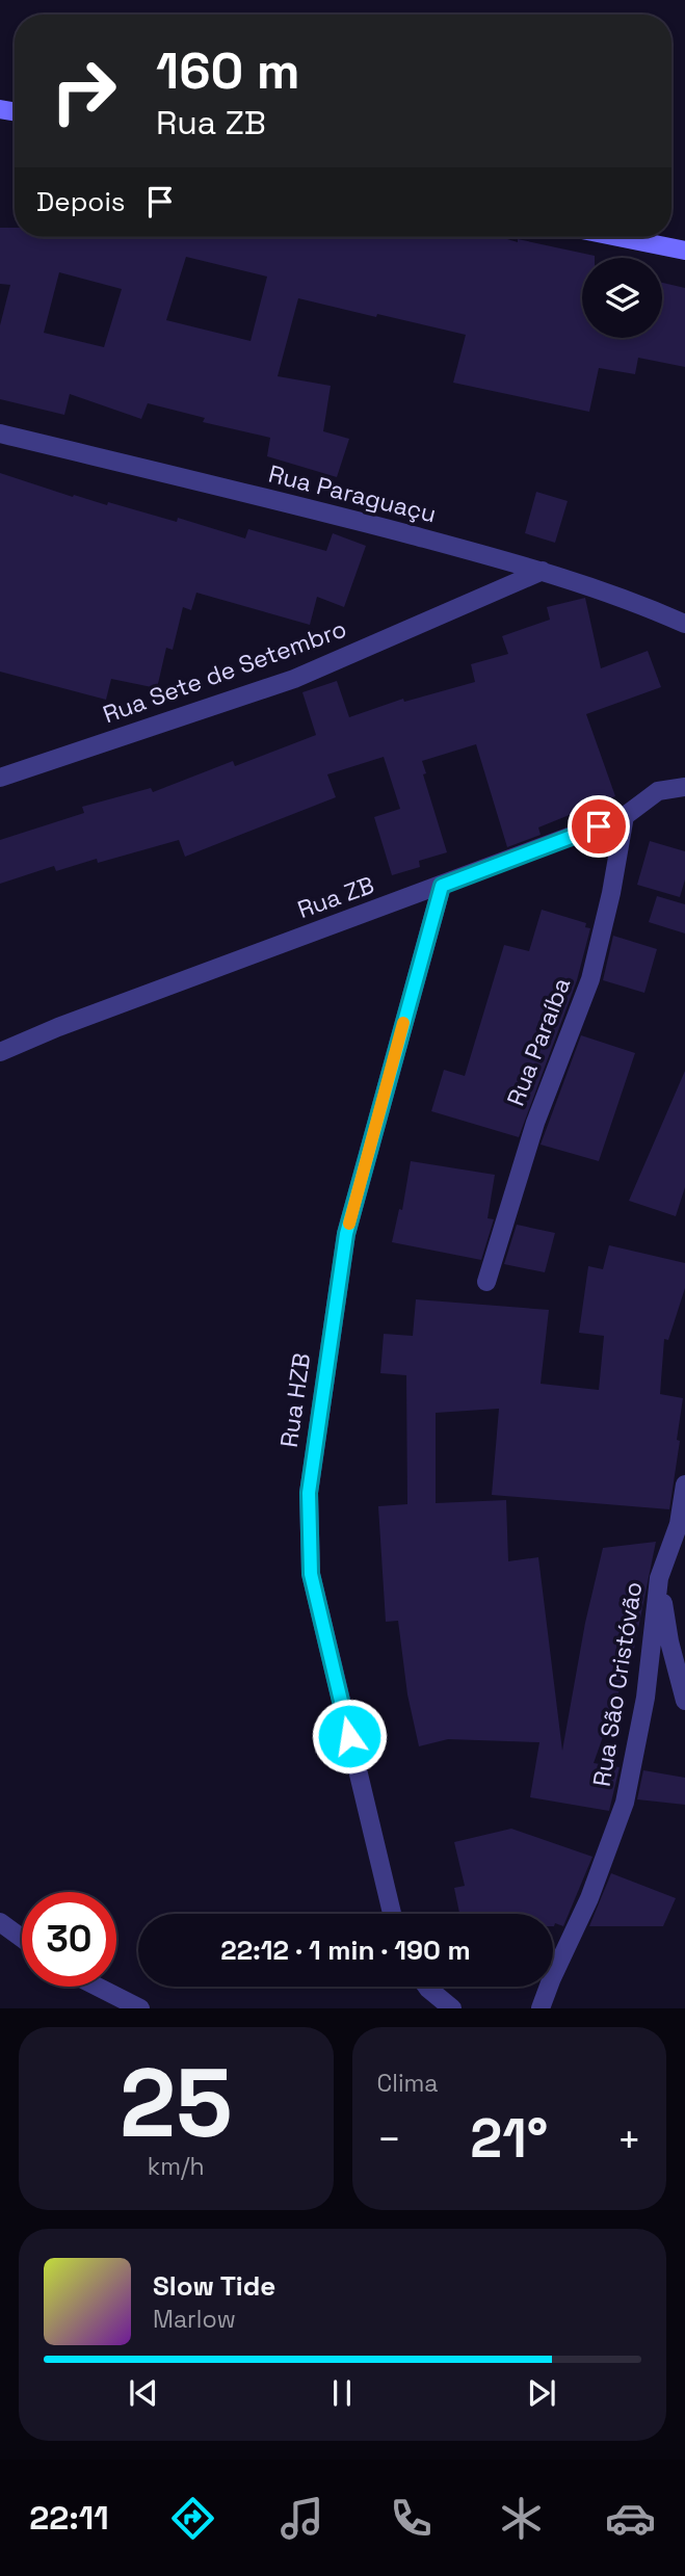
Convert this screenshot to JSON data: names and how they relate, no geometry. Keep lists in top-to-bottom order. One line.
{"streets":{"street":["Rua Paraguaçu","Rua Sete de Setembro","Rua ZB","Rua Paraíba","Rua HZB","Rua São Cristóvão"]},"crossings":[["Rua Paraguaçu","Rua Sete de Setembro"],["Rua ZB","Rua Paraíba"],["Rua ZB","Rua HZB"]],"page":{"turn":["160 m","Rua ZB"],"then":"Depois","limit":"30","trip":"22:12 · 1 min · 190 m","tile":[["25","km/h"],"Clima"],"heat":["−","21°","+"],"song":["Slow Tide","Marlow"],"tabs":"22:11"}}
